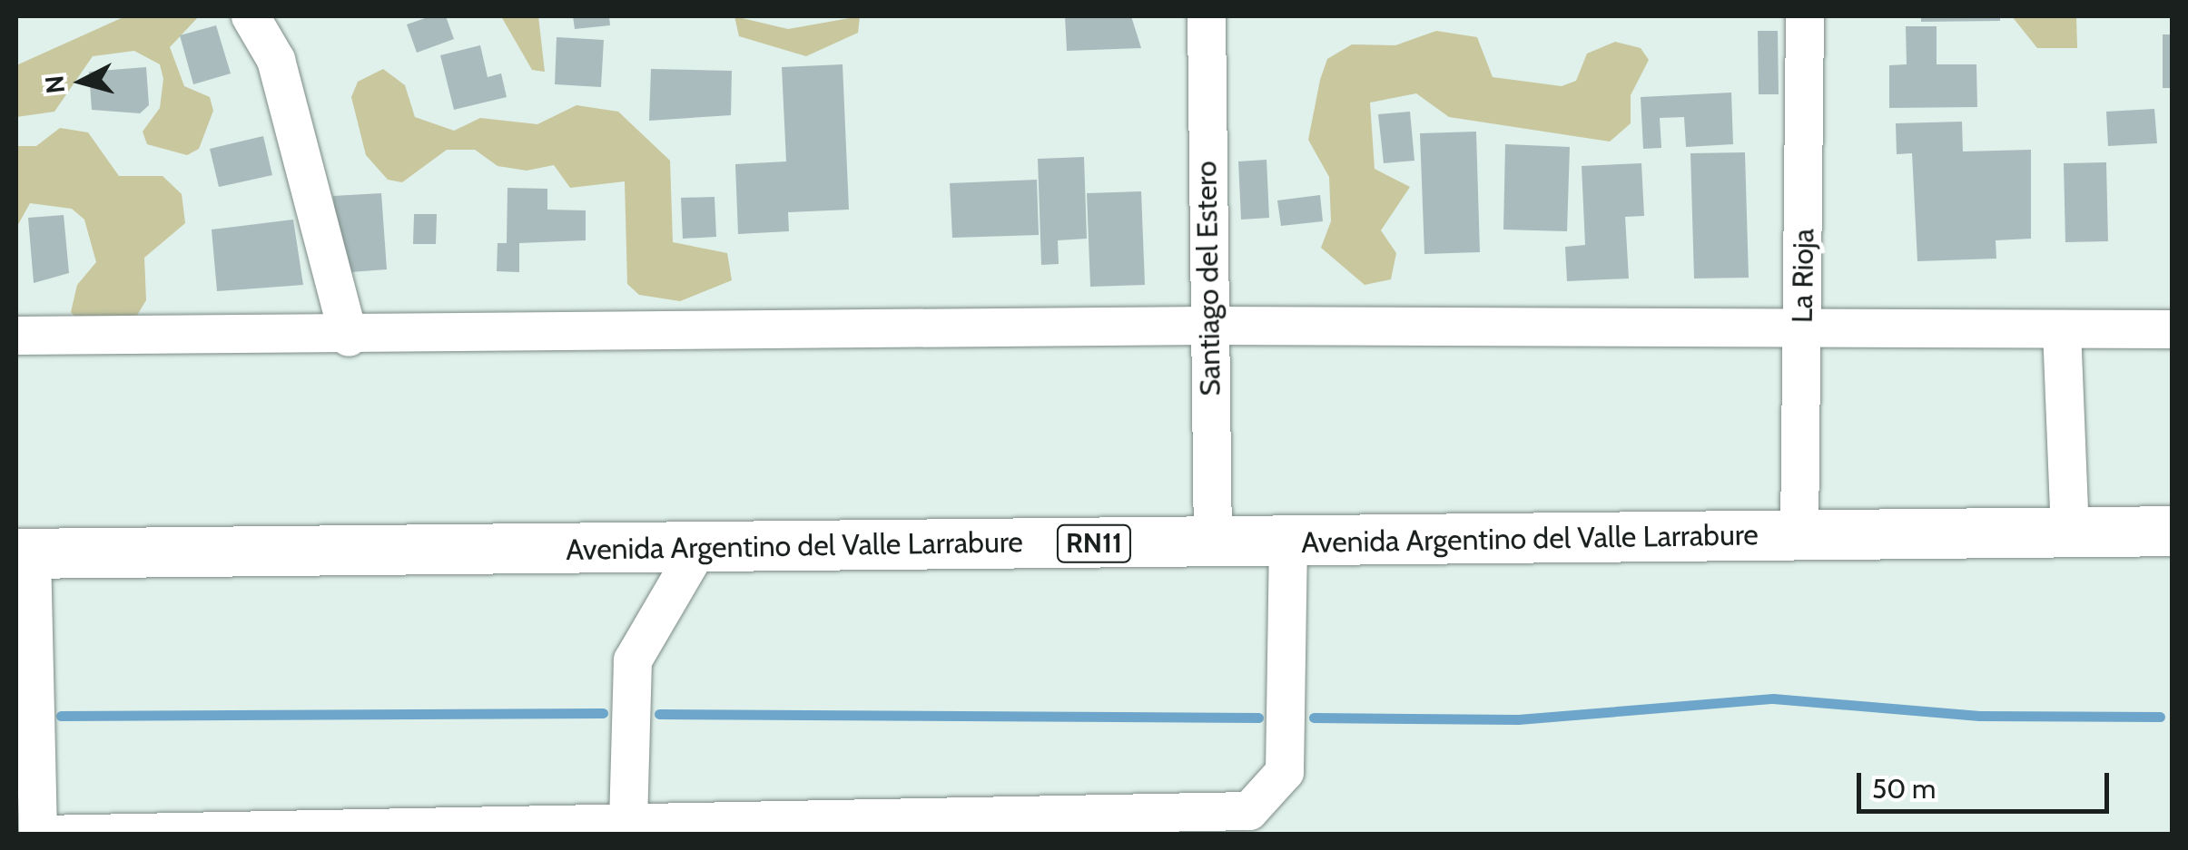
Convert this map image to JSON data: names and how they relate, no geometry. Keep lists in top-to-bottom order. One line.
{"streets":{"highway":["Avenida Argentino del Valle Larrabure","RN11"],"street":["La Rioja","Santiago del Estero"]},"crossings":[["La Rioja","Avenida Argentino del Valle Larrabure"],["Santiago del Estero","Avenida Argentino del Valle Larrabure"]],"scale_bar":"50 m","north":"left"}
